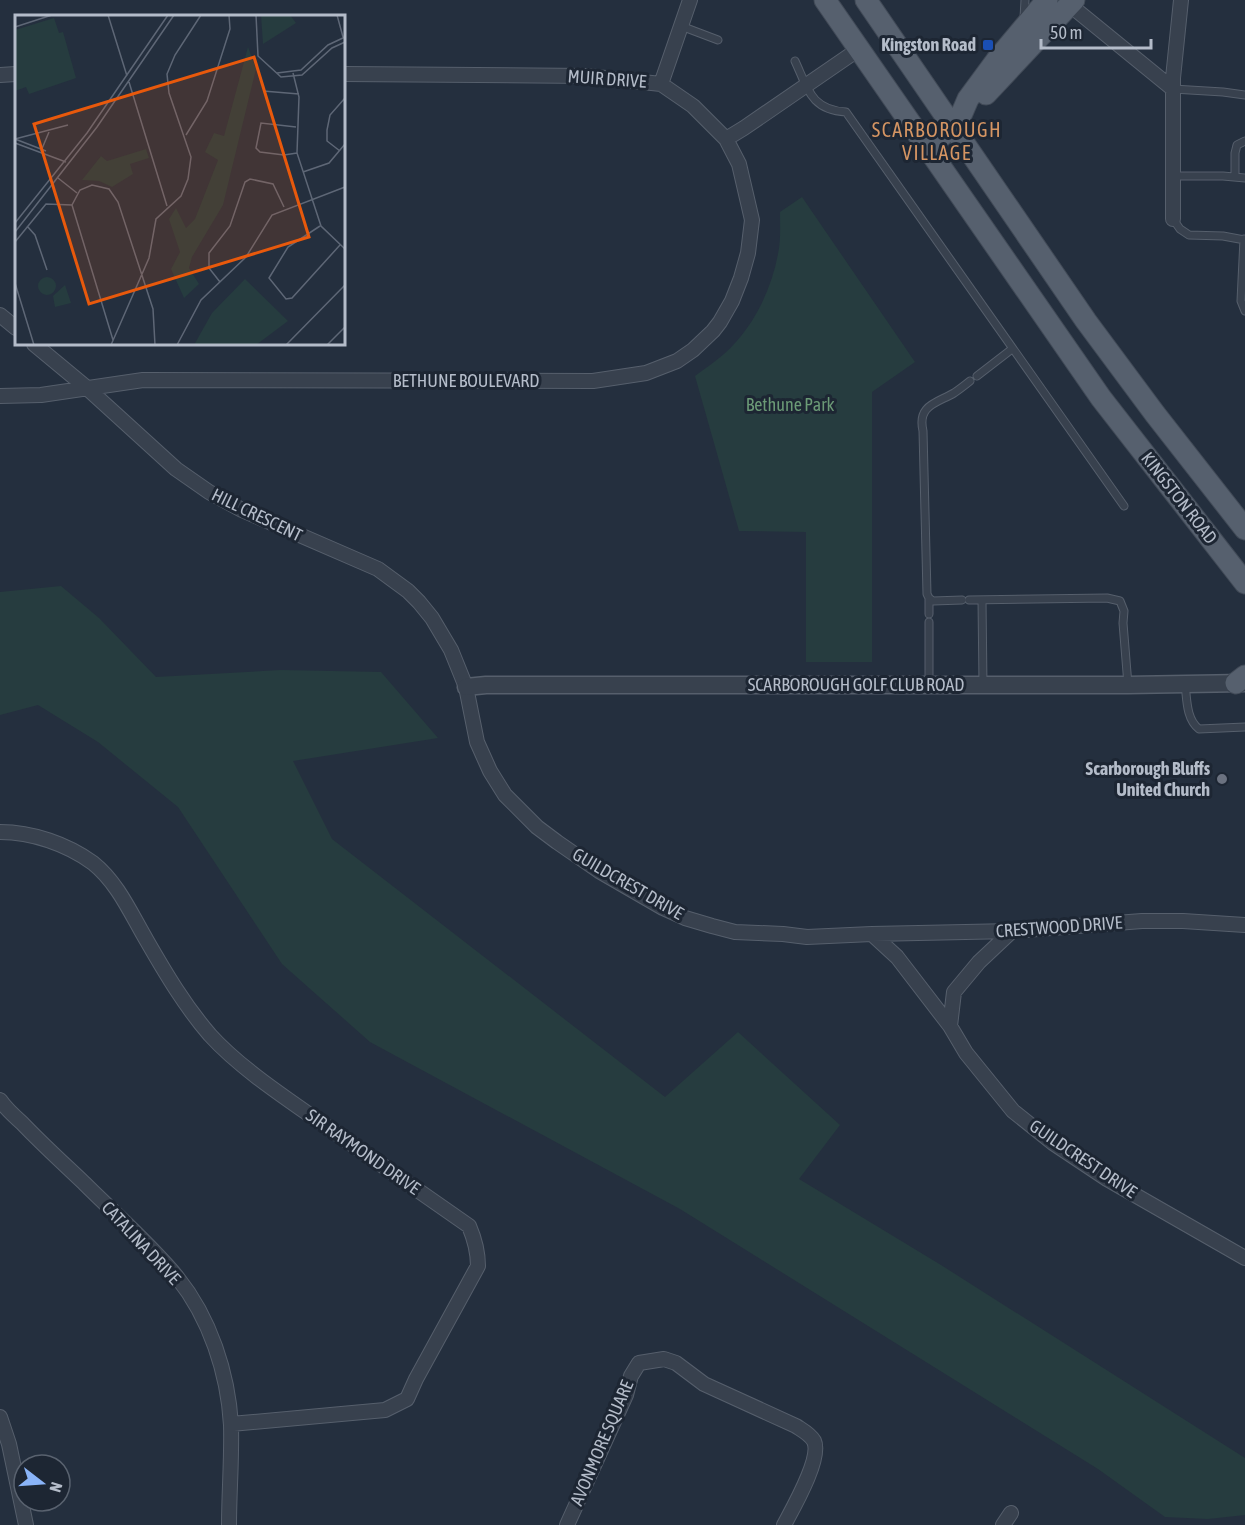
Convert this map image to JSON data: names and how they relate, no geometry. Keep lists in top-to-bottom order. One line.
{"streets":{"main road":["KINGSTON ROAD"],"street":["MUIR DRIVE","BETHUNE BOULEVARD","HILL CRESCENT","SCARBOROUGH GOLF CLUB ROAD","GUILDCREST DRIVE","CRESTWOOD DRIVE","SIR RAYMOND DRIVE","CATALINA DRIVE","AVONMORE SQUARE"]},"crossings":[["MUIR DRIVE","BETHUNE BOULEVARD"],["BETHUNE BOULEVARD","HILL CRESCENT"],["HILL CRESCENT","SCARBOROUGH GOLF CLUB ROAD"],["HILL CRESCENT","GUILDCREST DRIVE"],["SCARBOROUGH GOLF CLUB ROAD","GUILDCREST DRIVE"],["GUILDCREST DRIVE","CRESTWOOD DRIVE"],["SIR RAYMOND DRIVE","CATALINA DRIVE"]],"districts":["SCARBOROUGH VILLAGE"],"parks":["Bethune Park"],"places":{"transit":["Kingston Road"],"other":["Scarborough Bluffs United Church"]},"scale_bar":"50 m","north":"right"}
